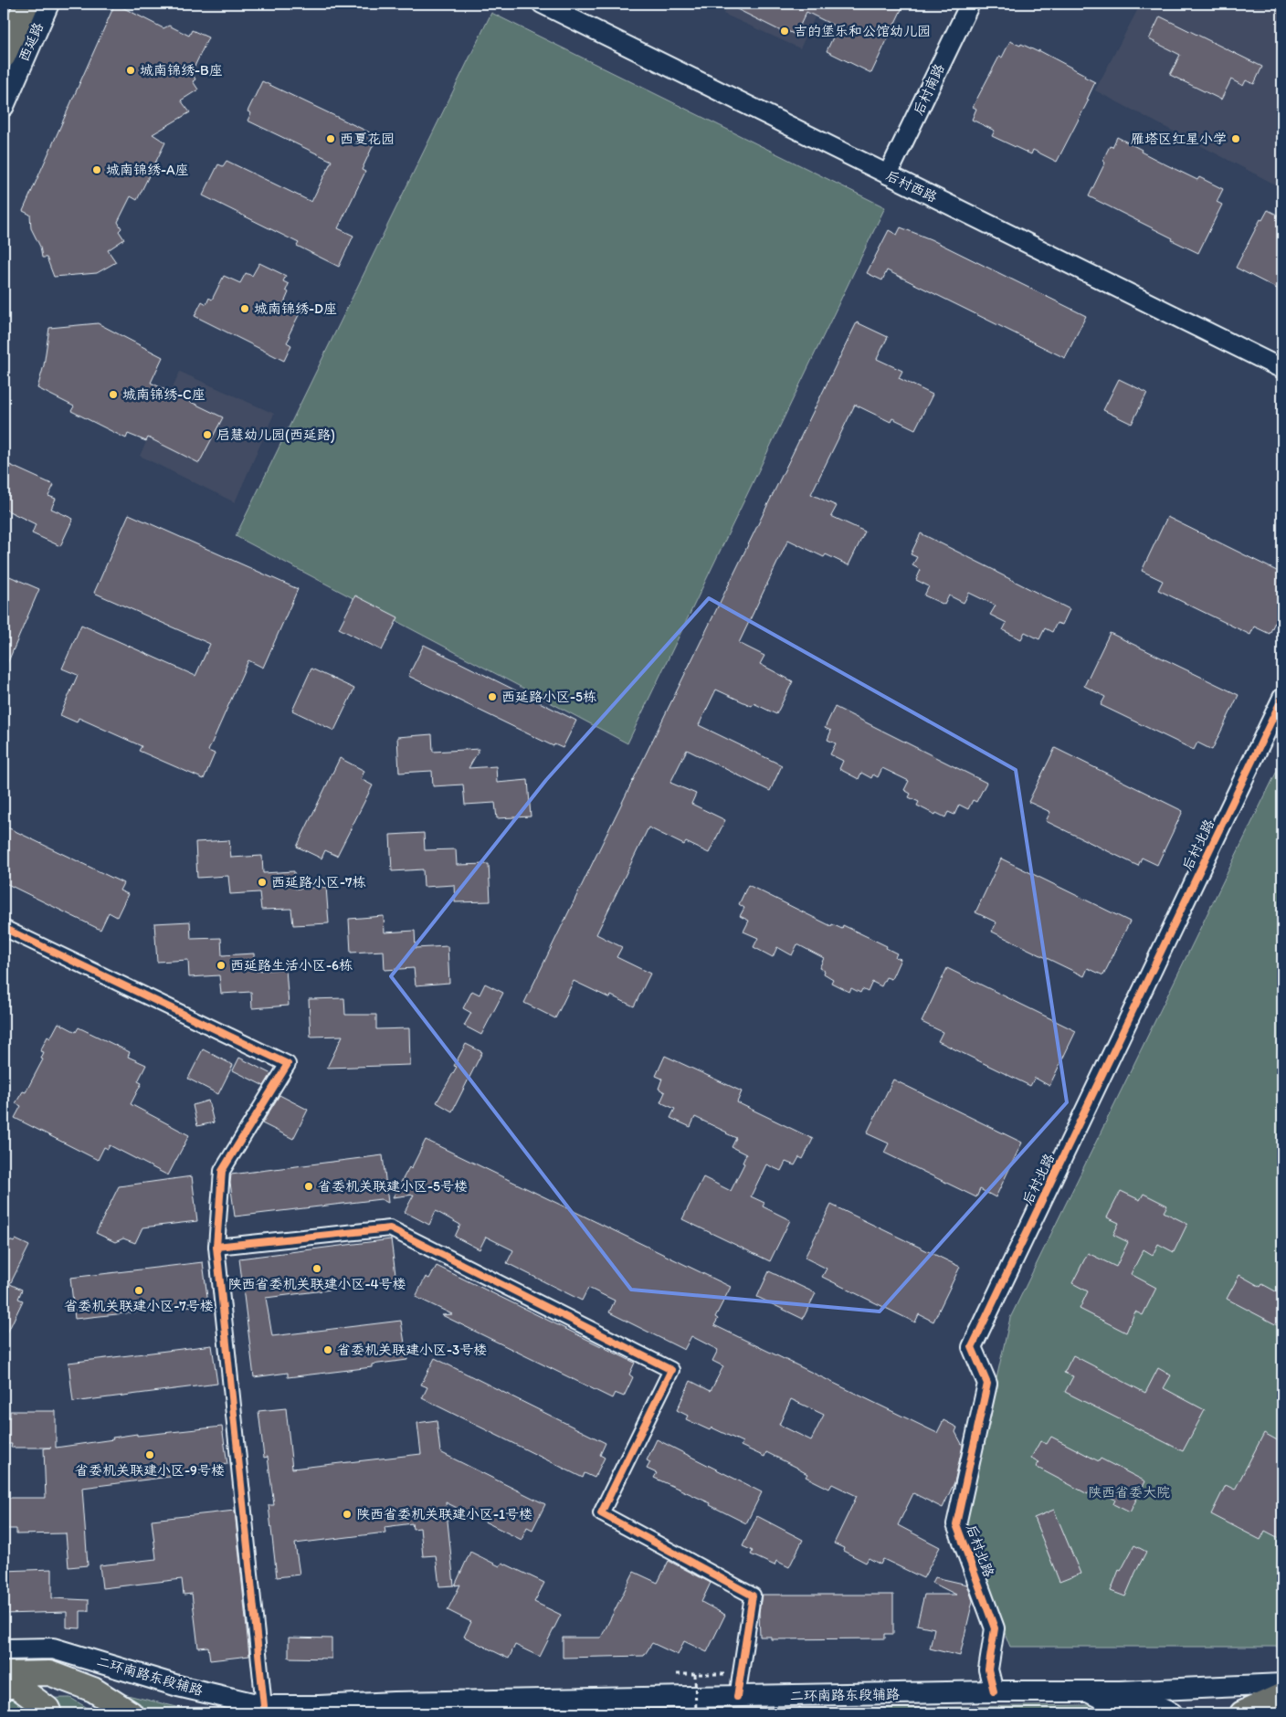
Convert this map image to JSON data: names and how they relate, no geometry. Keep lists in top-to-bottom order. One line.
{"streets":{"main road":["西延路","二环南路东段辅路"],"street":["后村南路","后村西路","后村北路"]},"crossings":[["后村南路","后村西路"],["后村北路","二环南路东段辅路"]],"parks":["陕西省委大院"],"places":["吉的堡乐和公馆幼儿园","城南锦绣-B座","西夏花园","雁塔区红星小学","城南锦绣-A座","城南锦绣-D座","城南锦绣-C座","启慧幼儿园(西延路)","西延路小区-5栋","西延路小区-7栋","西延路生活小区-6栋","省委机关联建小区-5号楼","陕西省委机关联建小区-4号楼","省委机关联建小区-7号楼","省委机关联建小区-3号楼","省委机关联建小区-9号楼","陕西省委机关联建小区-1号楼"]}
